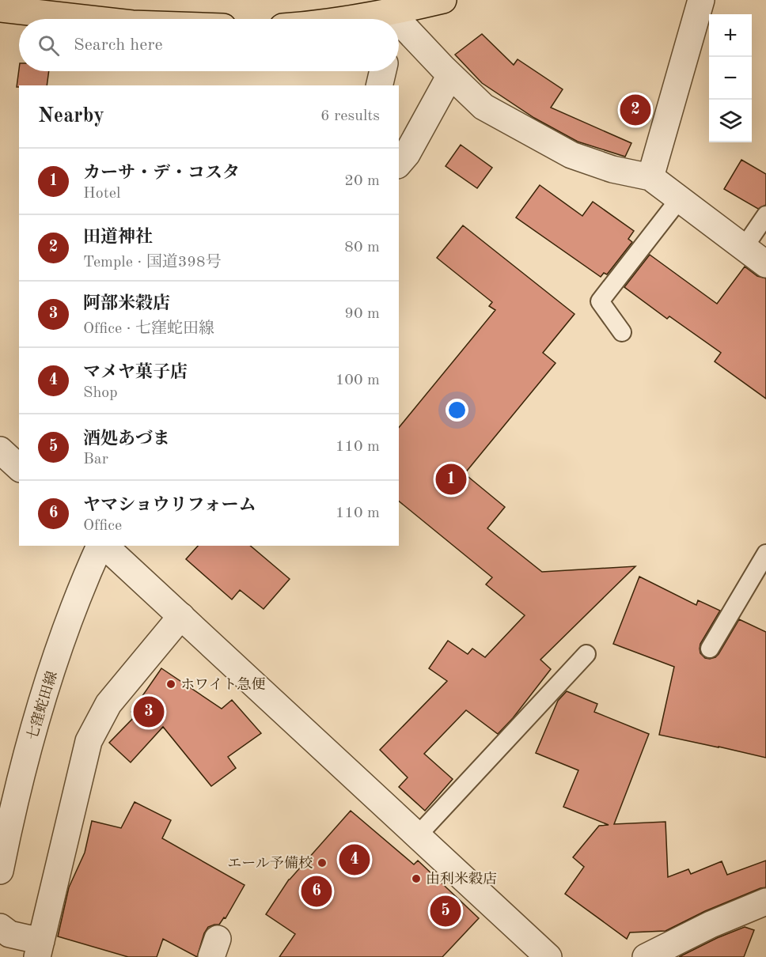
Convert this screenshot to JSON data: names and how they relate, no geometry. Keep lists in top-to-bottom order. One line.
{"streets":{"street":["七窪蛇田線"]},"places":["ホワイト急便","エール予備校","由利米穀店"],"page":{"map_buttons":["+","−"],"search":"Search here","heading":["Nearby","6 results"],"pins":["2","1","3","4","6","5"],"list":[{"mark":"1","name":"カーサ・デ・コスタ","note":"Hotel","value":"20 m"},{"mark":"2","name":"田道神社","note":"Temple · 国道398号","value":"80 m"},{"mark":"3","name":"阿部米穀店","note":"Office · 七窪蛇田線","value":"90 m"},{"mark":"4","name":"マメヤ菓子店","note":"Shop","value":"100 m"},{"mark":"5","name":"酒処あづま","note":"Bar","value":"110 m"},{"mark":"6","name":"ヤマショウリフォーム","note":"Office","value":"110 m"}]}}
